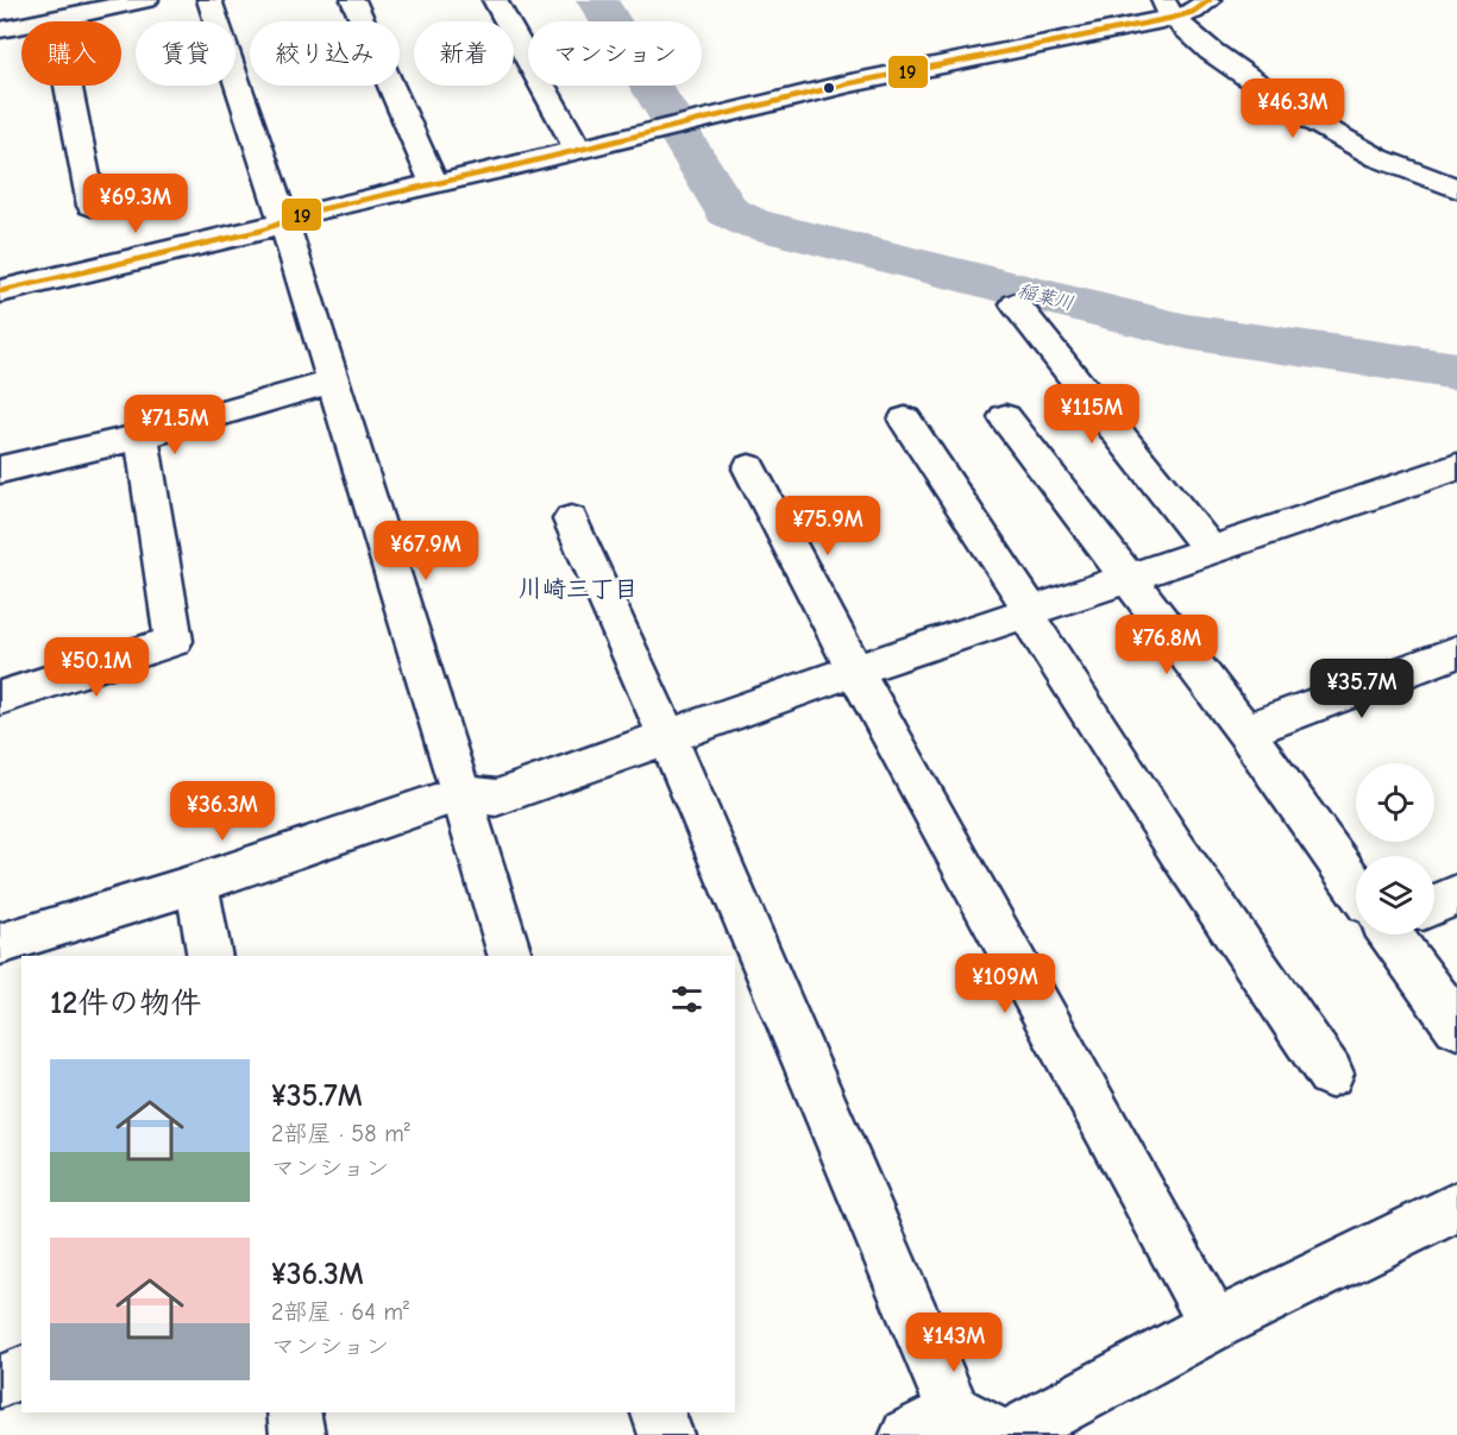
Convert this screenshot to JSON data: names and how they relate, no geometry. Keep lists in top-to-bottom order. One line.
{"districts":["川崎三丁目"],"water":["稲葉川"],"lines":["transit line 19"],"page":{"chip":["購入","賃貸","絞り込み","新着","マンション"],"price":["¥46.3M","¥69.3M","¥115M","¥71.5M","¥75.9M","¥67.9M","¥76.8M","¥50.1M","¥35.7M","¥36.3M","¥109M","¥143M"],"heading":"12件の物件","list":[{"name":"¥35.7M","note":"2部屋 · 58 m² · マンション"},{"name":"¥36.3M","note":"2部屋 · 64 m² · マンション"}]}}
